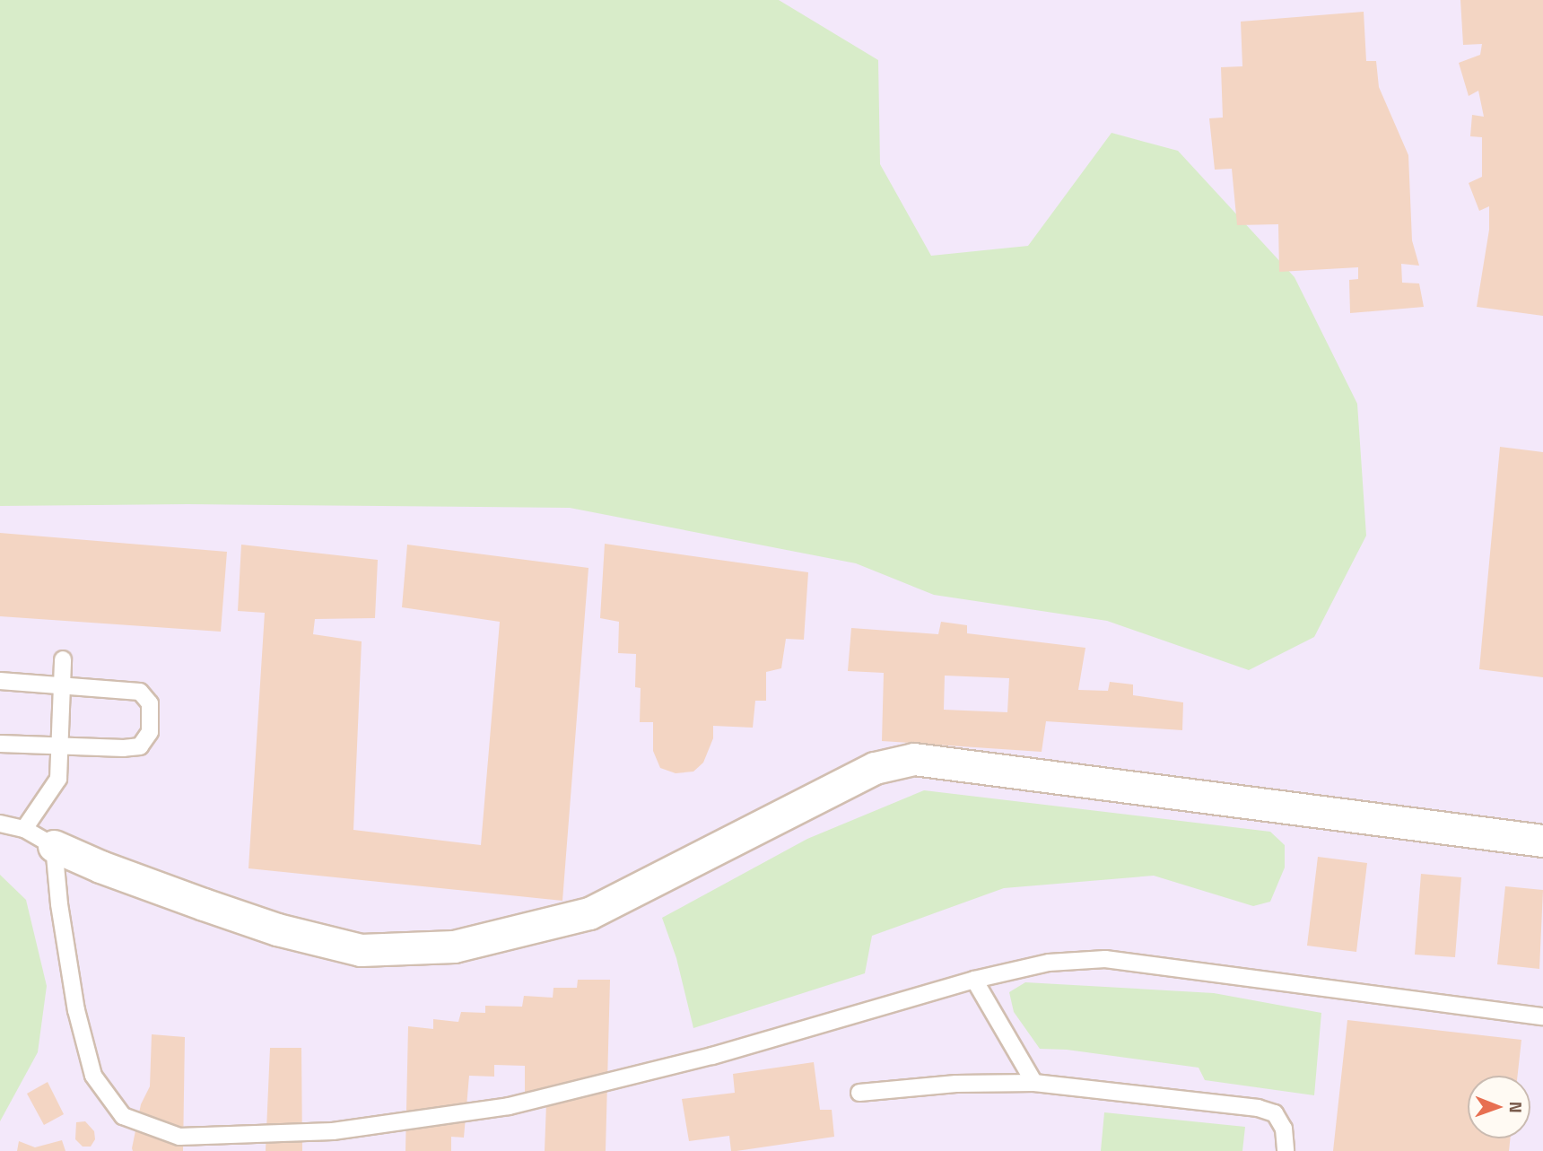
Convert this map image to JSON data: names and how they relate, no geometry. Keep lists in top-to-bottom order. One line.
{"north":"right"}
